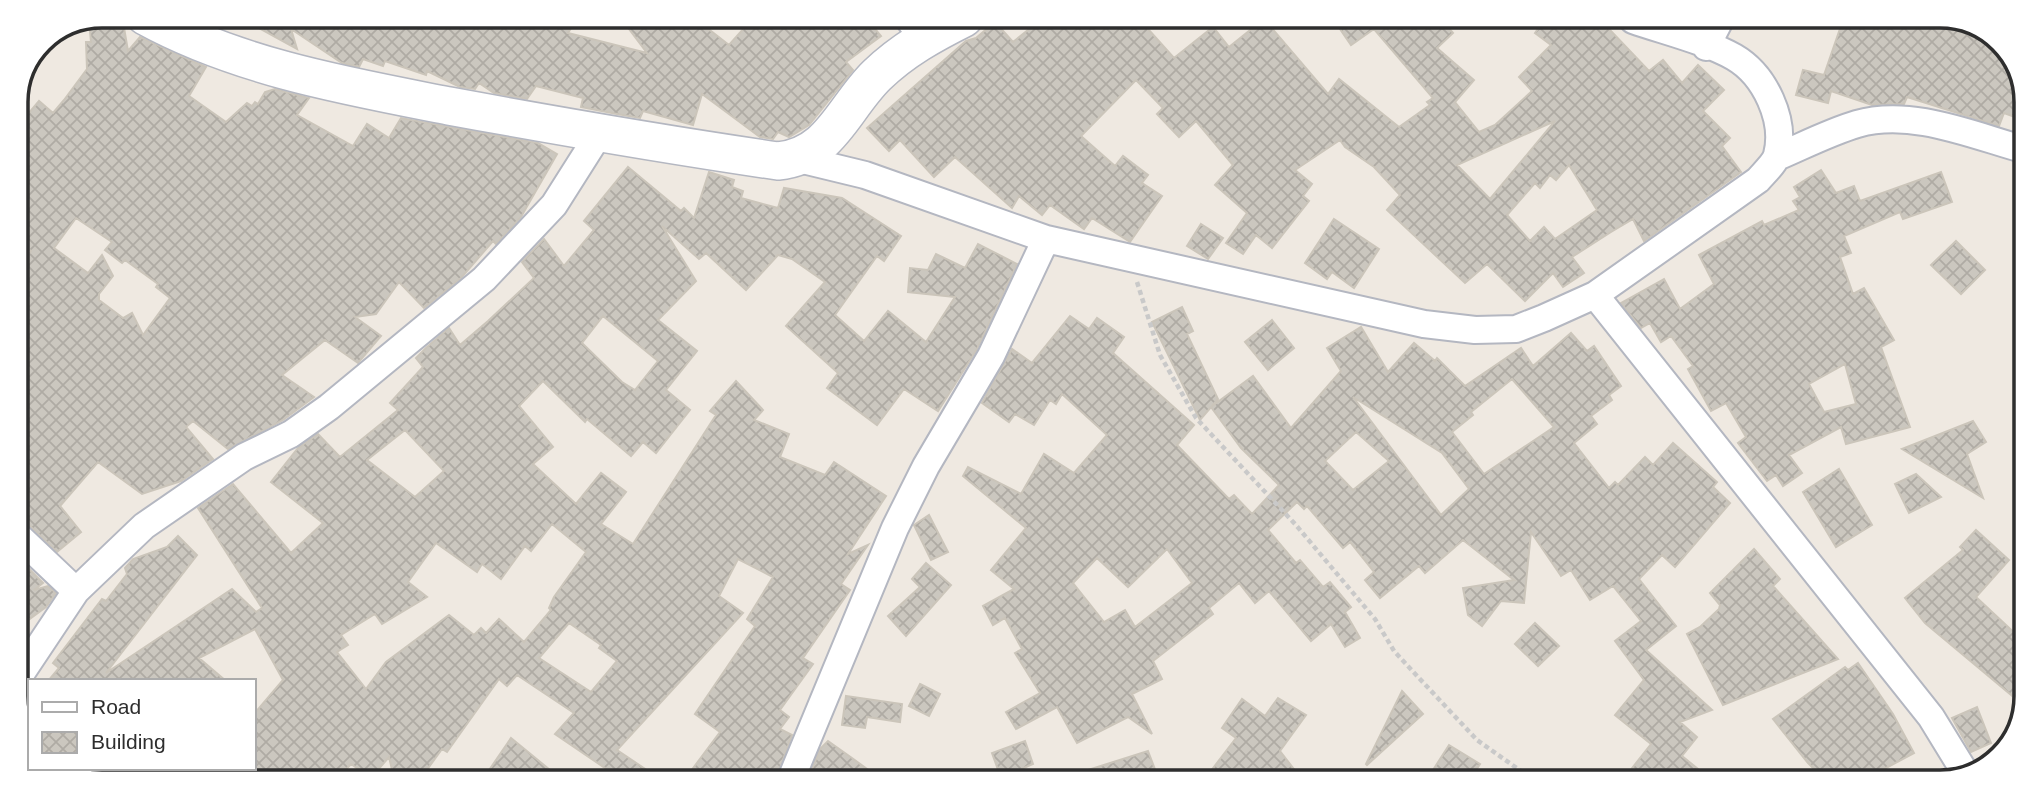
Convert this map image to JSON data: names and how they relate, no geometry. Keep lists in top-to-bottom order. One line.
{"legend":["Road","Building"]}
